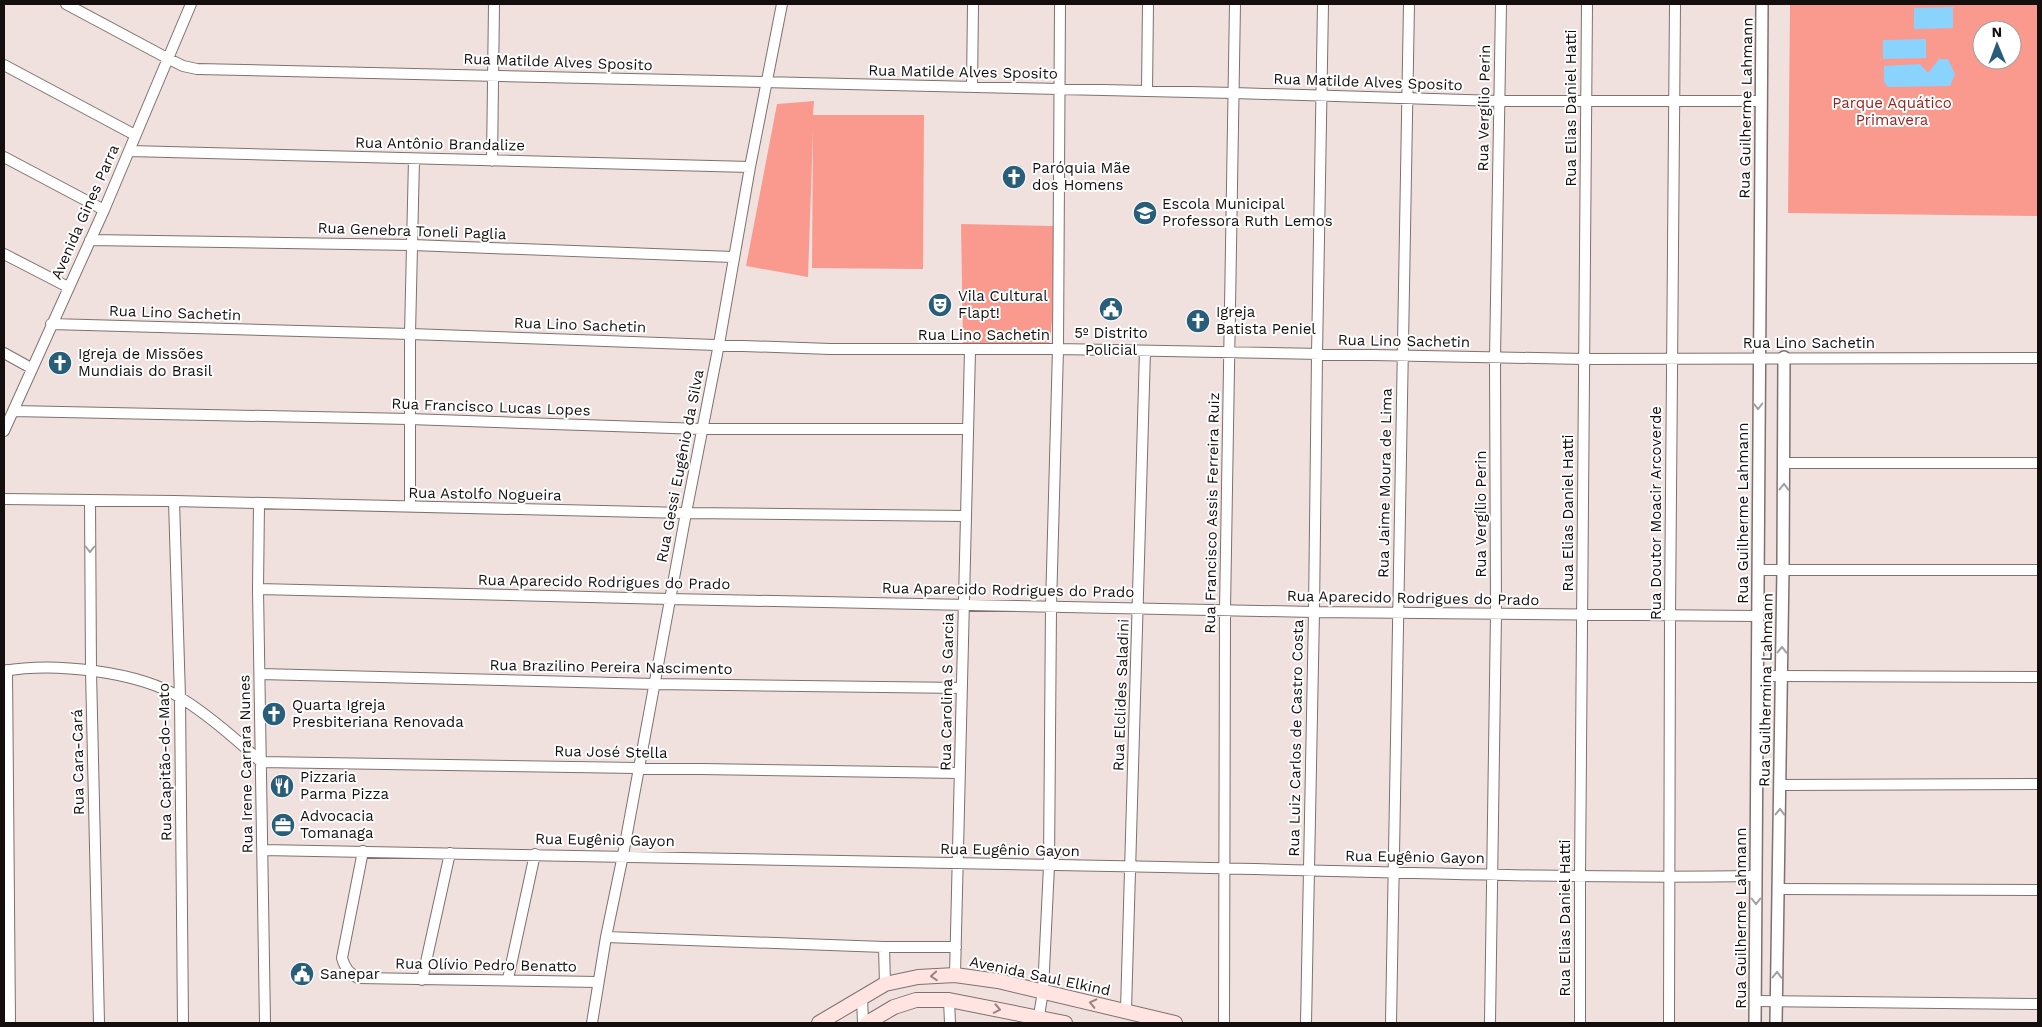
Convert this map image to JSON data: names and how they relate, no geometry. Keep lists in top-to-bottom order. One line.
{"streets":{"main road":["Avenida Saul Elkind"],"street":["Rua Matilde Alves Sposito","Rua Vergílio Perin","Rua Elias Daniel Hatti","Rua Guilherme Lahmann","Rua Antônio Brandalize","Avenida Gines Parra","Rua Genebra Toneli Paglia","Rua Lino Sachetin","Rua Francisco Lucas Lopes","Rua Gessi Eugênio da Silva","Rua Jaime Moura de Lima","Rua Astolfo Nogueira","Rua Francisco Assis Ferreira Ruiz","Rua Doutor Moacir Arcoverde","Rua Aparecido Rodrigues do Prado","Rua Brazilino Pereira Nascimento","Rua Guilhermina Lahmann","Rua Carolina S Garcia","Rua Elclides Saladini","Rua Luiz Carlos de Castro Costa","Rua José Stella","Rua Cara-Cará","Rua Capitão-do-Mato","Rua Irene Carrara Nunes","Rua Eugênio Gayon","Rua Olívio Pedro Benatto"]},"crossings":[["Rua Matilde Alves Sposito","Rua Vergílio Perin"],["Rua Matilde Alves Sposito","Rua Elias Daniel Hatti"],["Rua Matilde Alves Sposito","Rua Guilherme Lahmann"],["Rua Matilde Alves Sposito","Avenida Gines Parra"],["Rua Matilde Alves Sposito","Rua Gessi Eugênio da Silva"],["Rua Matilde Alves Sposito","Rua Jaime Moura de Lima"],["Rua Matilde Alves Sposito","Rua Francisco Assis Ferreira Ruiz"],["Rua Matilde Alves Sposito","Rua Doutor Moacir Arcoverde"],["Rua Matilde Alves Sposito","Rua Luiz Carlos de Castro Costa"],["Rua Vergílio Perin","Rua Lino Sachetin"],["Rua Vergílio Perin","Rua Aparecido Rodrigues do Prado"],["Rua Vergílio Perin","Rua Eugênio Gayon"],["Rua Elias Daniel Hatti","Rua Lino Sachetin"],["Rua Elias Daniel Hatti","Rua Aparecido Rodrigues do Prado"],["Rua Elias Daniel Hatti","Rua Eugênio Gayon"],["Rua Guilherme Lahmann","Rua Lino Sachetin"],["Rua Guilherme Lahmann","Rua Aparecido Rodrigues do Prado"],["Rua Guilherme Lahmann","Rua Eugênio Gayon"],["Rua Antônio Brandalize","Avenida Gines Parra"],["Rua Antônio Brandalize","Rua Gessi Eugênio da Silva"],["Avenida Gines Parra","Rua Genebra Toneli Paglia"],["Avenida Gines Parra","Rua Lino Sachetin"],["Avenida Gines Parra","Rua Francisco Lucas Lopes"],["Rua Genebra Toneli Paglia","Rua Gessi Eugênio da Silva"],["Rua Lino Sachetin","Rua Gessi Eugênio da Silva"],["Rua Lino Sachetin","Rua Jaime Moura de Lima"],["Rua Lino Sachetin","Rua Francisco Assis Ferreira Ruiz"],["Rua Lino Sachetin","Rua Doutor Moacir Arcoverde"],["Rua Lino Sachetin","Rua Guilhermina Lahmann"],["Rua Lino Sachetin","Rua Carolina S Garcia"],["Rua Lino Sachetin","Rua Elclides Saladini"],["Rua Lino Sachetin","Rua Luiz Carlos de Castro Costa"],["Rua Francisco Lucas Lopes","Rua Gessi Eugênio da Silva"],["Rua Francisco Lucas Lopes","Rua Carolina S Garcia"],["Rua Gessi Eugênio da Silva","Rua Astolfo Nogueira"],["Rua Gessi Eugênio da Silva","Rua Aparecido Rodrigues do Prado"],["Rua Gessi Eugênio da Silva","Rua Brazilino Pereira Nascimento"],["Rua Gessi Eugênio da Silva","Rua José Stella"],["Rua Gessi Eugênio da Silva","Rua Eugênio Gayon"],["Rua Gessi Eugênio da Silva","Rua Olívio Pedro Benatto"],["Rua Jaime Moura de Lima","Rua Aparecido Rodrigues do Prado"],["Rua Jaime Moura de Lima","Rua Eugênio Gayon"],["Rua Astolfo Nogueira","Rua Carolina S Garcia"],["Rua Astolfo Nogueira","Rua Cara-Cará"],["Rua Astolfo Nogueira","Rua Capitão-do-Mato"],["Rua Astolfo Nogueira","Rua Irene Carrara Nunes"],["Rua Francisco Assis Ferreira Ruiz","Rua Aparecido Rodrigues do Prado"],["Rua Francisco Assis Ferreira Ruiz","Rua Eugênio Gayon"],["Rua Doutor Moacir Arcoverde","Rua Aparecido Rodrigues do Prado"],["Rua Doutor Moacir Arcoverde","Rua Eugênio Gayon"],["Rua Aparecido Rodrigues do Prado","Rua Carolina S Garcia"],["Rua Aparecido Rodrigues do Prado","Rua Elclides Saladini"],["Rua Aparecido Rodrigues do Prado","Rua Luiz Carlos de Castro Costa"],["Rua Aparecido Rodrigues do Prado","Rua Irene Carrara Nunes"],["Rua Brazilino Pereira Nascimento","Rua Carolina S Garcia"],["Rua Brazilino Pereira Nascimento","Rua Irene Carrara Nunes"],["Rua Carolina S Garcia","Rua José Stella"],["Rua Carolina S Garcia","Rua Eugênio Gayon"],["Rua Carolina S Garcia","Avenida Saul Elkind"],["Rua Elclides Saladini","Rua Eugênio Gayon"],["Rua Elclides Saladini","Avenida Saul Elkind"],["Rua Luiz Carlos de Castro Costa","Rua Eugênio Gayon"],["Rua José Stella","Rua Irene Carrara Nunes"],["Rua Irene Carrara Nunes","Rua Eugênio Gayon"],["Rua Eugênio Gayon","Rua Olívio Pedro Benatto"]],"one_way":["Rua Guilhermina Lahmann"],"parks":["Parque Aquático Primavera"],"places":{"church":["Paróquia Mãe dos Homens","Igreja Batista Peniel","Igreja de Missões Mundiais do Brasil","Quarta Igreja Presbiteriana Renovada"],"school or university":["Escola Municipal Professora Ruth Lemos"],"theatre":["Vila Cultural Flapt!"],"public building":["5º Distrito Policial","Sanepar"],"restaurant":["Pizzaria Parma Pizza"],"office":["Advocacia Tomanaga"]},"north":"top"}
